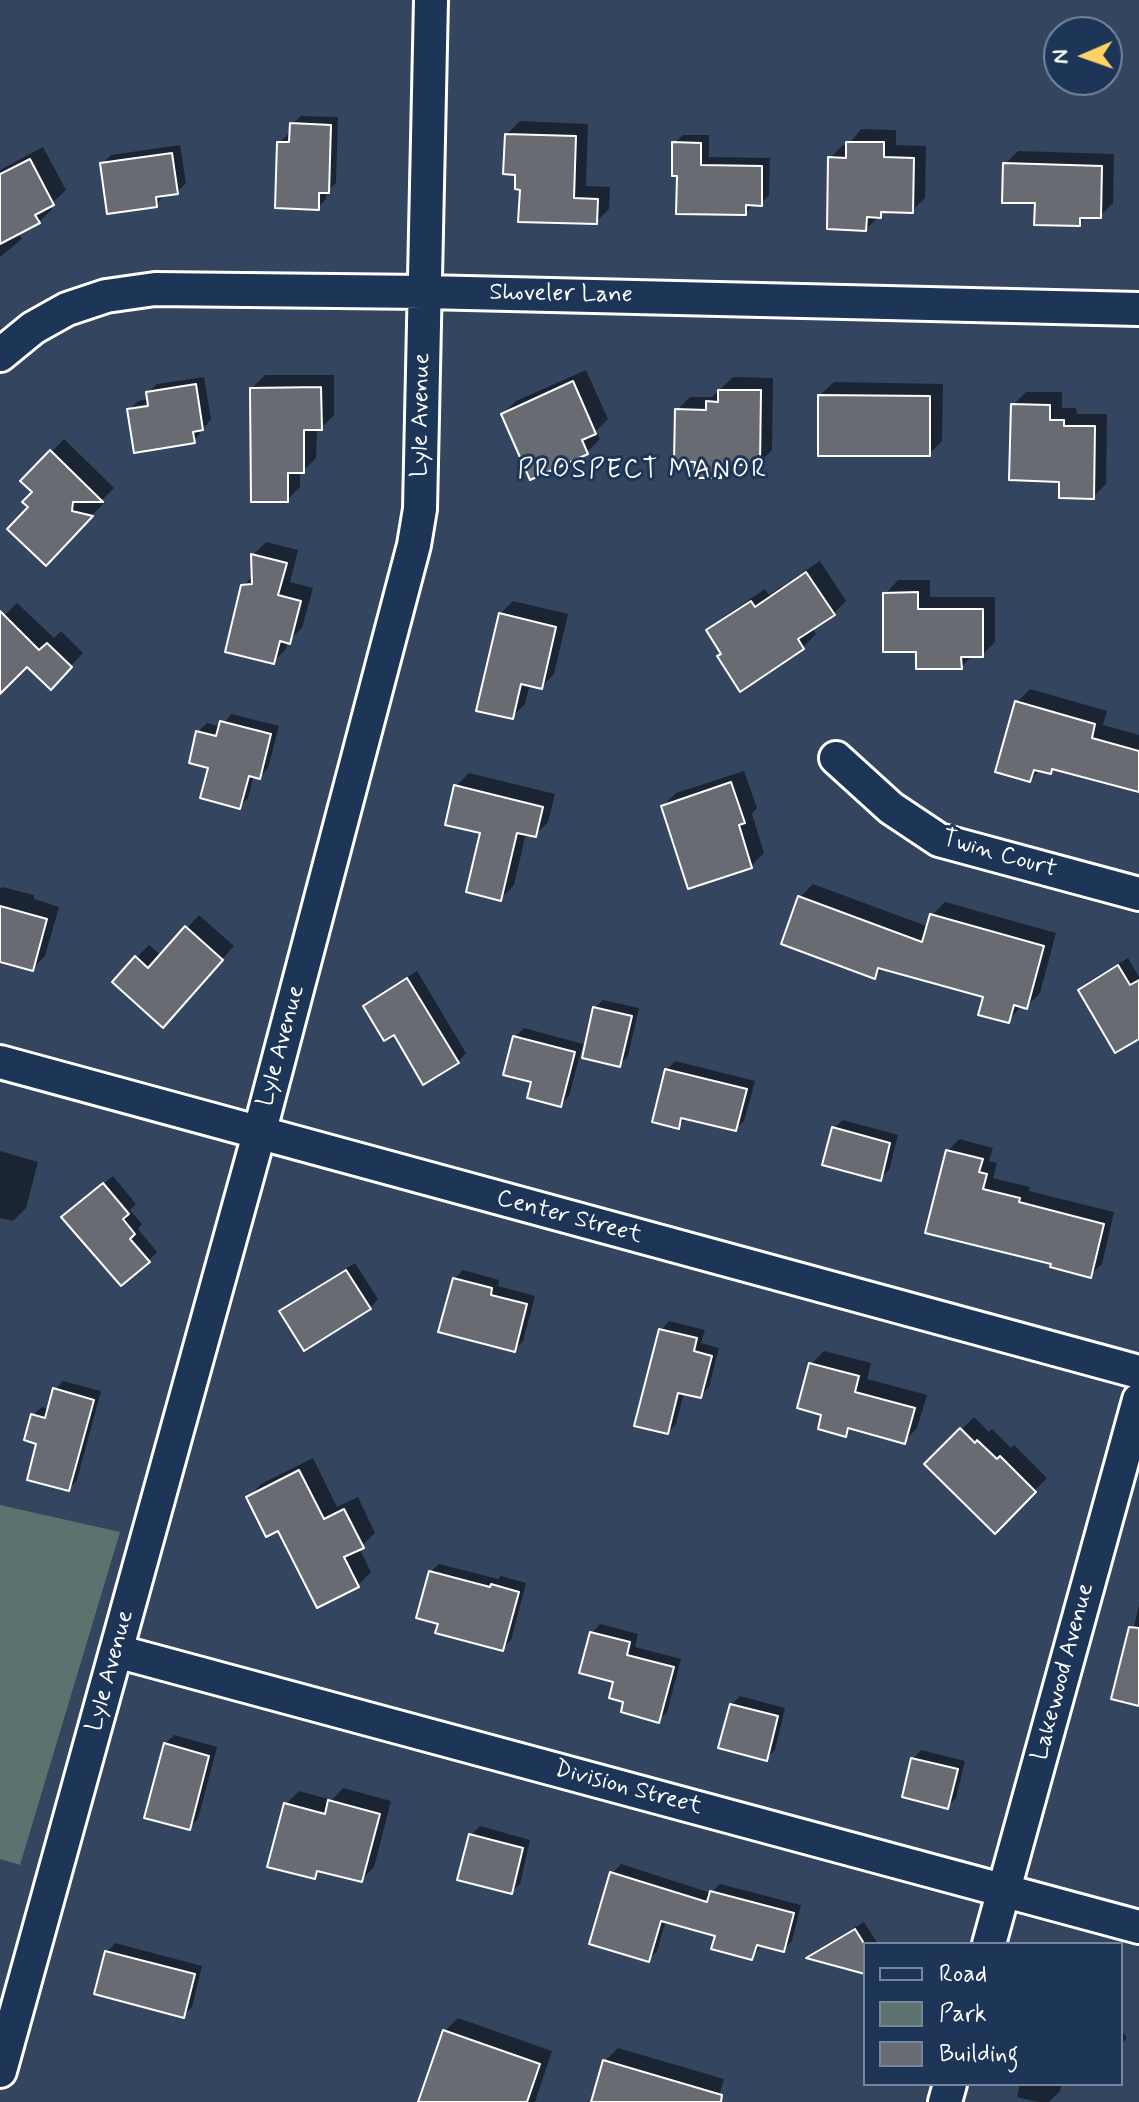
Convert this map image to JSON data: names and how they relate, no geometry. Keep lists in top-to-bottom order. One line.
{"streets":{"street":["Shoveler Lane","Lyle Avenue","Twin Court","Center Street","Lakewood Avenue","Division Street"]},"crossings":[["Shoveler Lane","Lyle Avenue"],["Lyle Avenue","Center Street"],["Lyle Avenue","Division Street"],["Lakewood Avenue","Division Street"]],"districts":["PROSPECT MANOR"],"legend":["Road","Park","Building"],"north":"left"}
